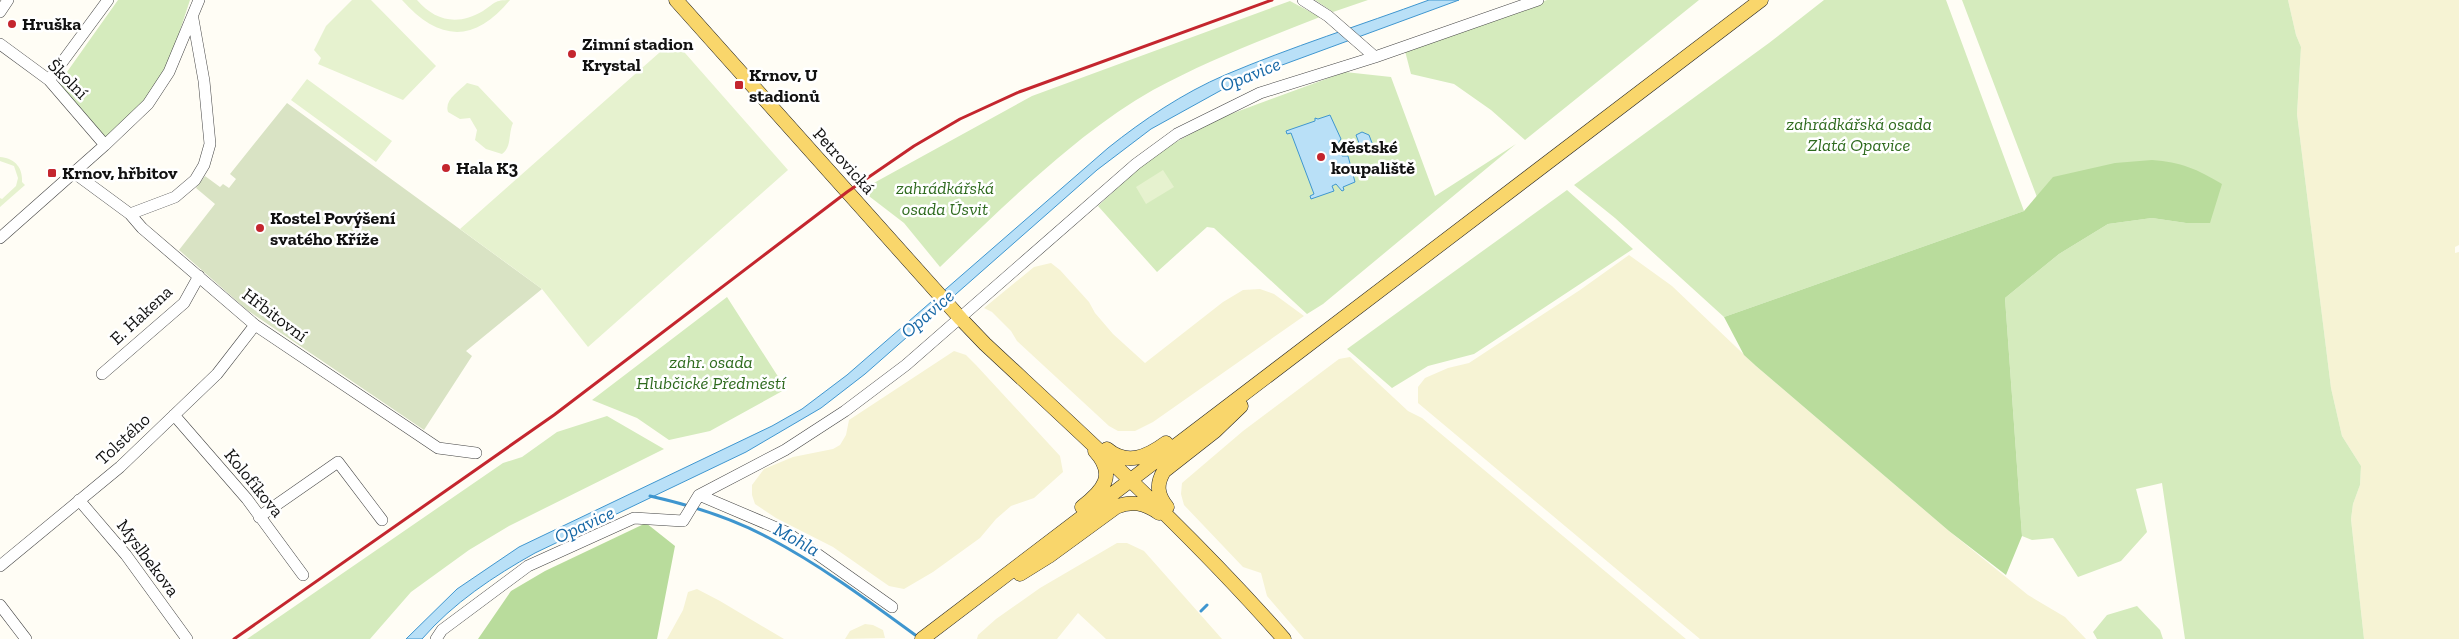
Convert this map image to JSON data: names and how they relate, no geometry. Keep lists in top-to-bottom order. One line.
{"streets":{"main road":["Petrovická"],"street":["Školní","E. Hakena","Hřbitovní","Tolstého","Kolofíkova","Myslbekova"]},"crossings":[["E. Hakena","Hřbitovní"],["Hřbitovní","Tolstého"],["Tolstého","Kolofíkova"],["Tolstého","Myslbekova"]],"water":["Opavice","Mohla"],"parks":["zahrádkářská osada Zlatá Opavice","zahrádkářská osada Úsvit","zahr. osada Hlubčické Předměstí"],"places":{"other":["Hruška","Zimní stadion Krystal","Městské koupaliště","Hala K3","Kostel Povýšení svatého Kříže"],"transit":["Krnov, U stadionů","Krnov, hřbitov"]}}
